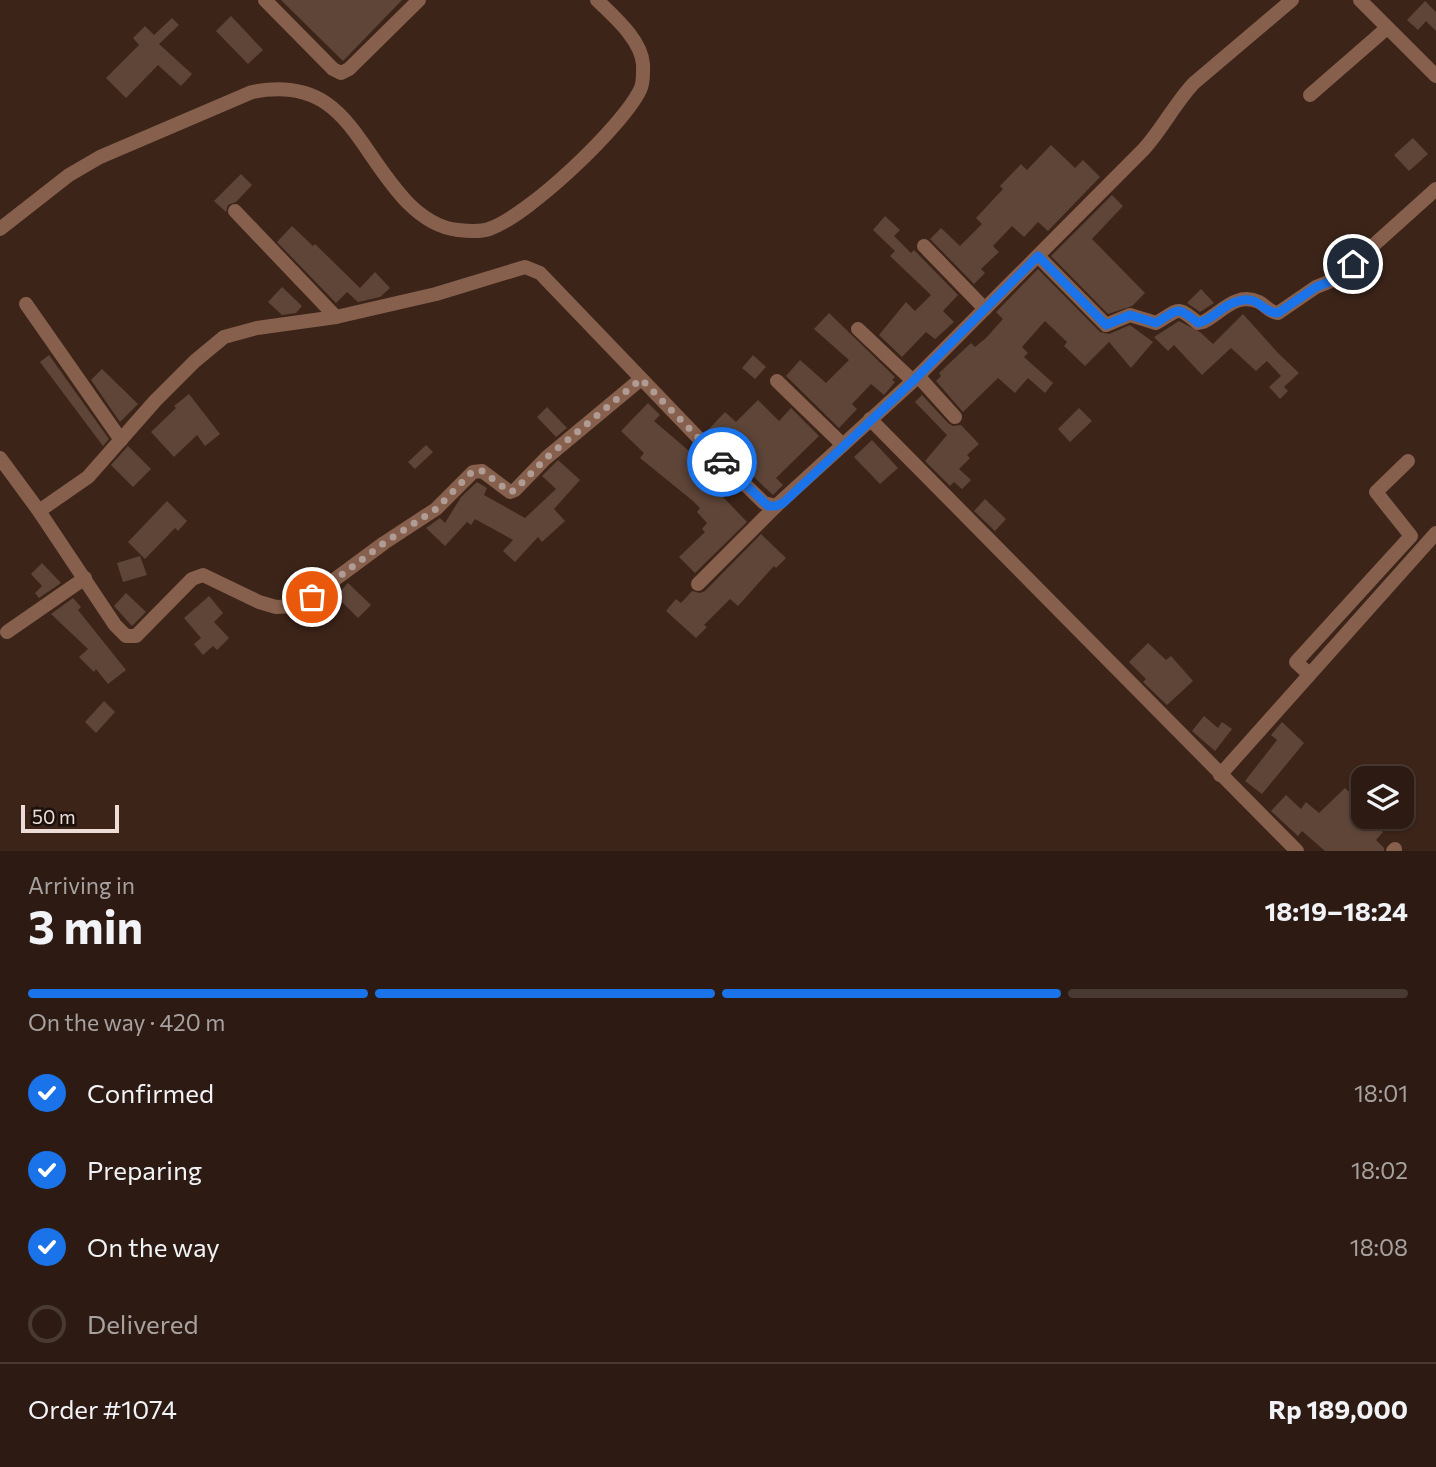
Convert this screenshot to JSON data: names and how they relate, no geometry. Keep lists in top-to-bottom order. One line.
{"scale_bar":"50 m","page":{"scale":"50 m","heading":["3 min","Arriving in","18:19–18:24"],"panel":["Order #1074","Rp 189,000"],"bar":"On the way · 420 m","list":[["Confirmed","18:01"],["Preparing","18:02"],["On the way","18:08"],"Delivered"]}}
